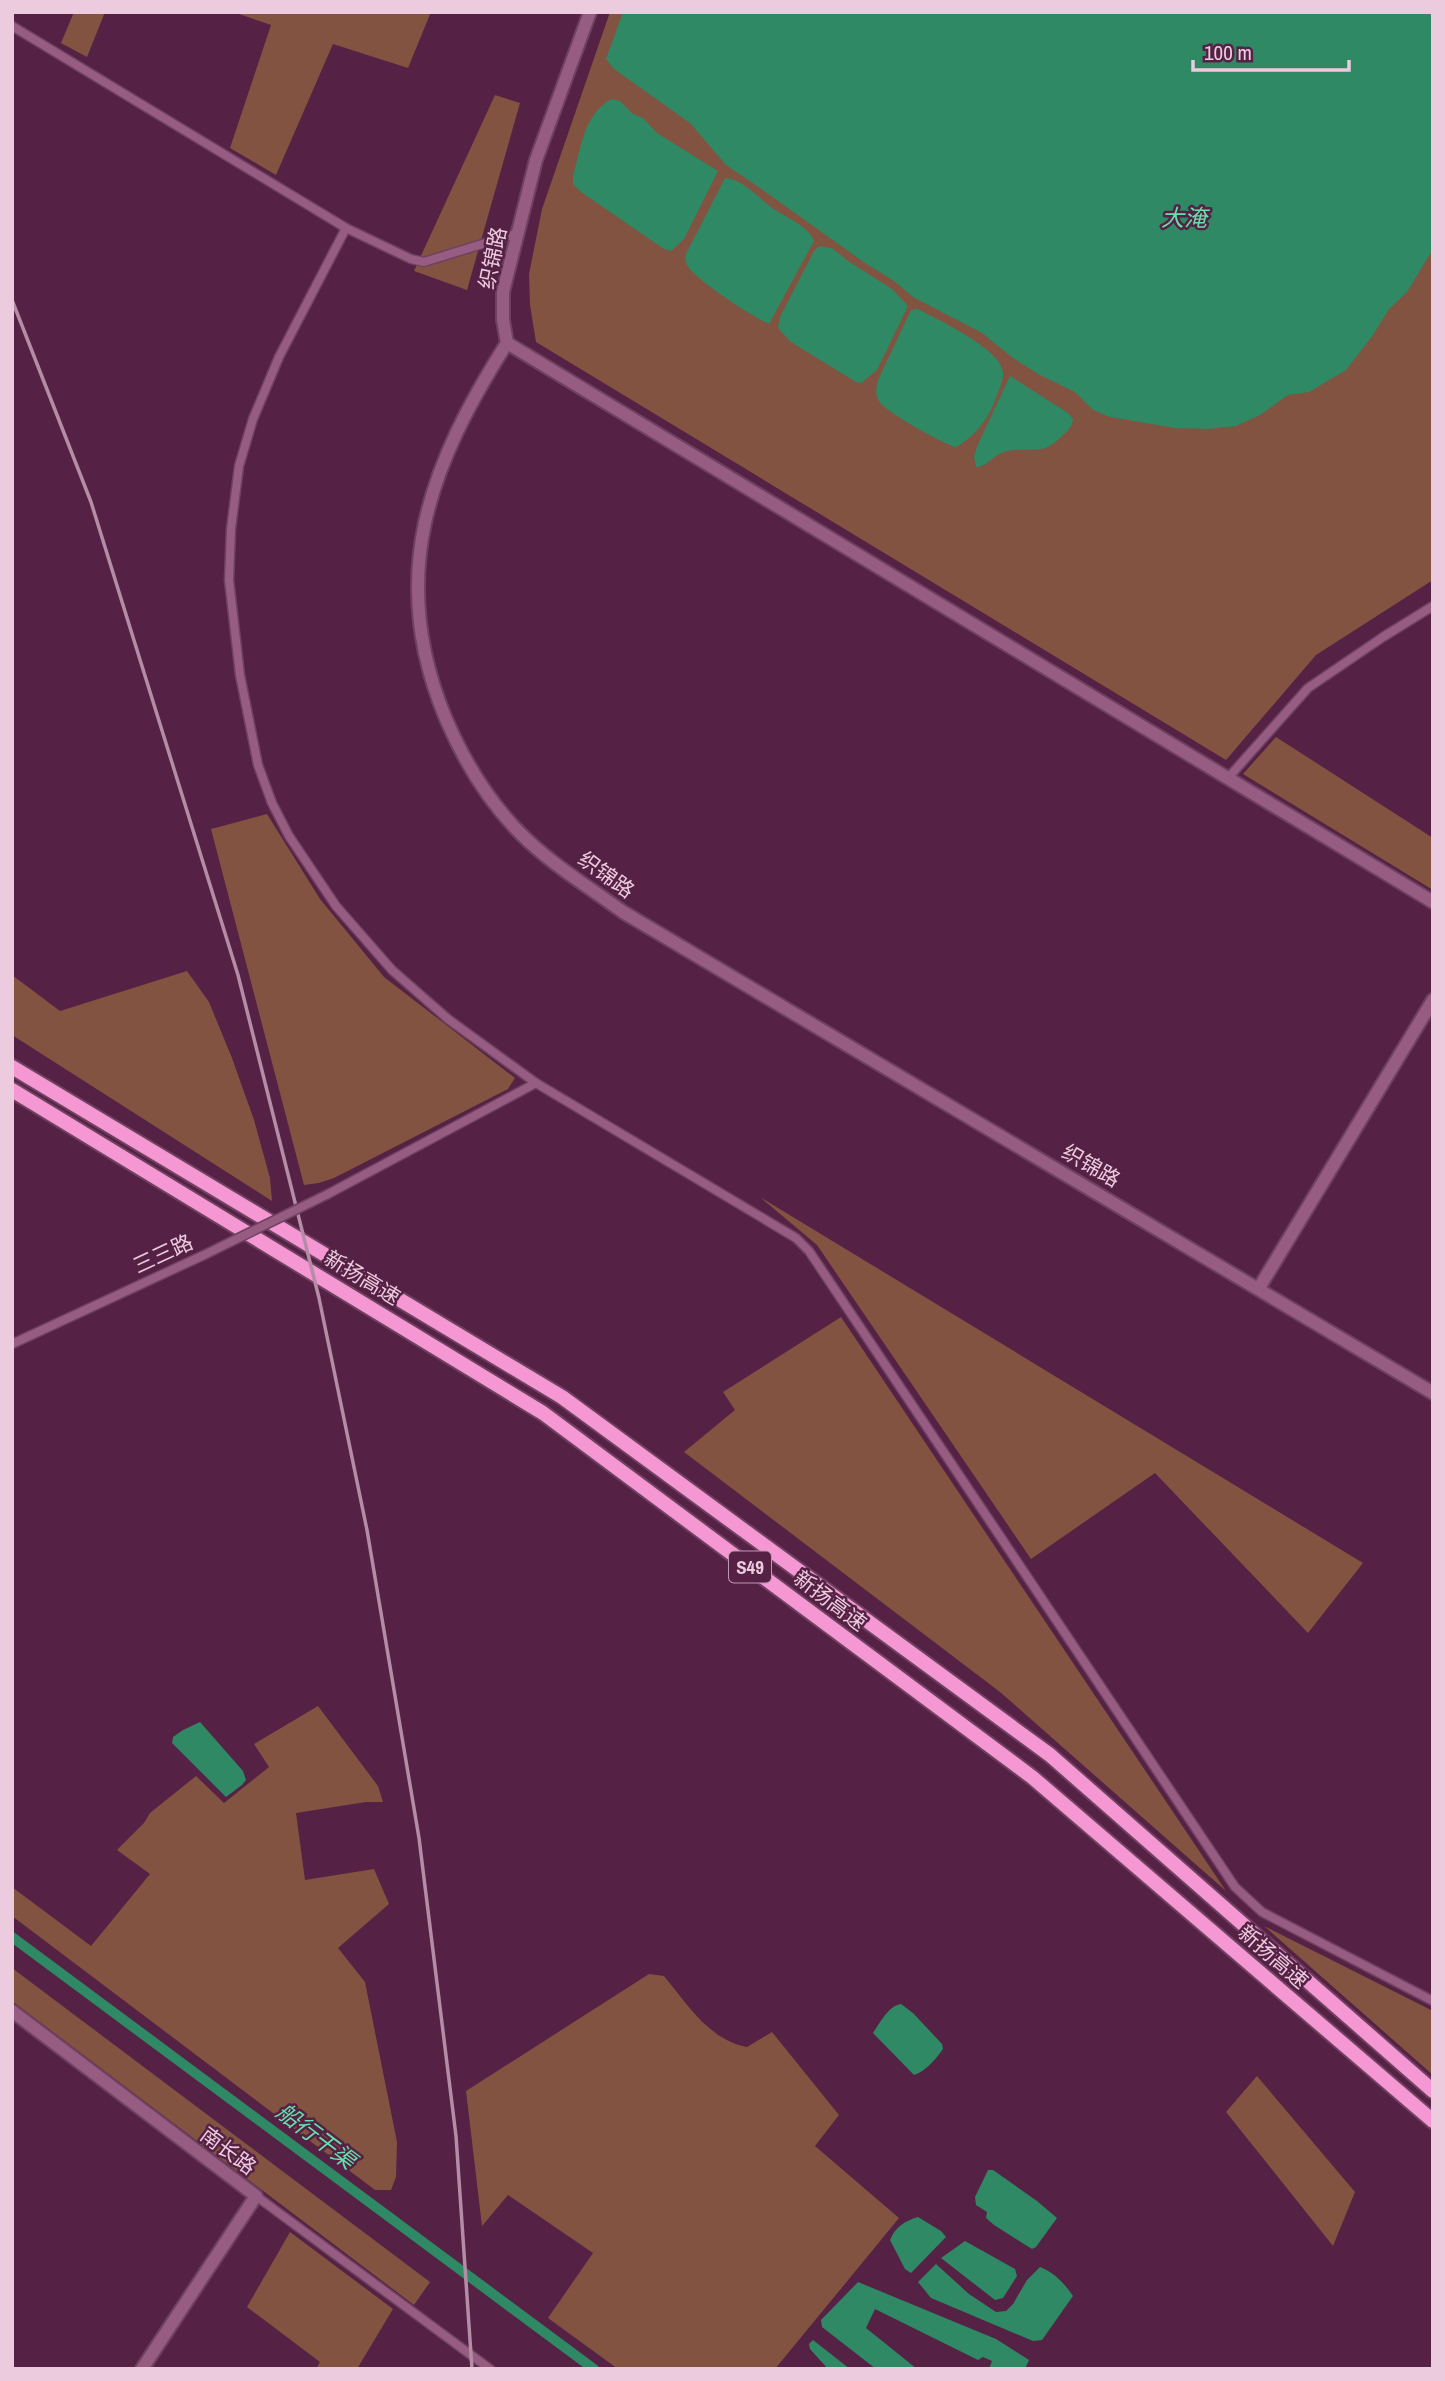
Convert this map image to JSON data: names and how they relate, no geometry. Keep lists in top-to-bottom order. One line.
{"streets":{"highway":["新扬高速","S49"],"street":["织锦路","三三路","南长路"]},"water":["大淹","船行干渠"],"scale_bar":"100 m"}
